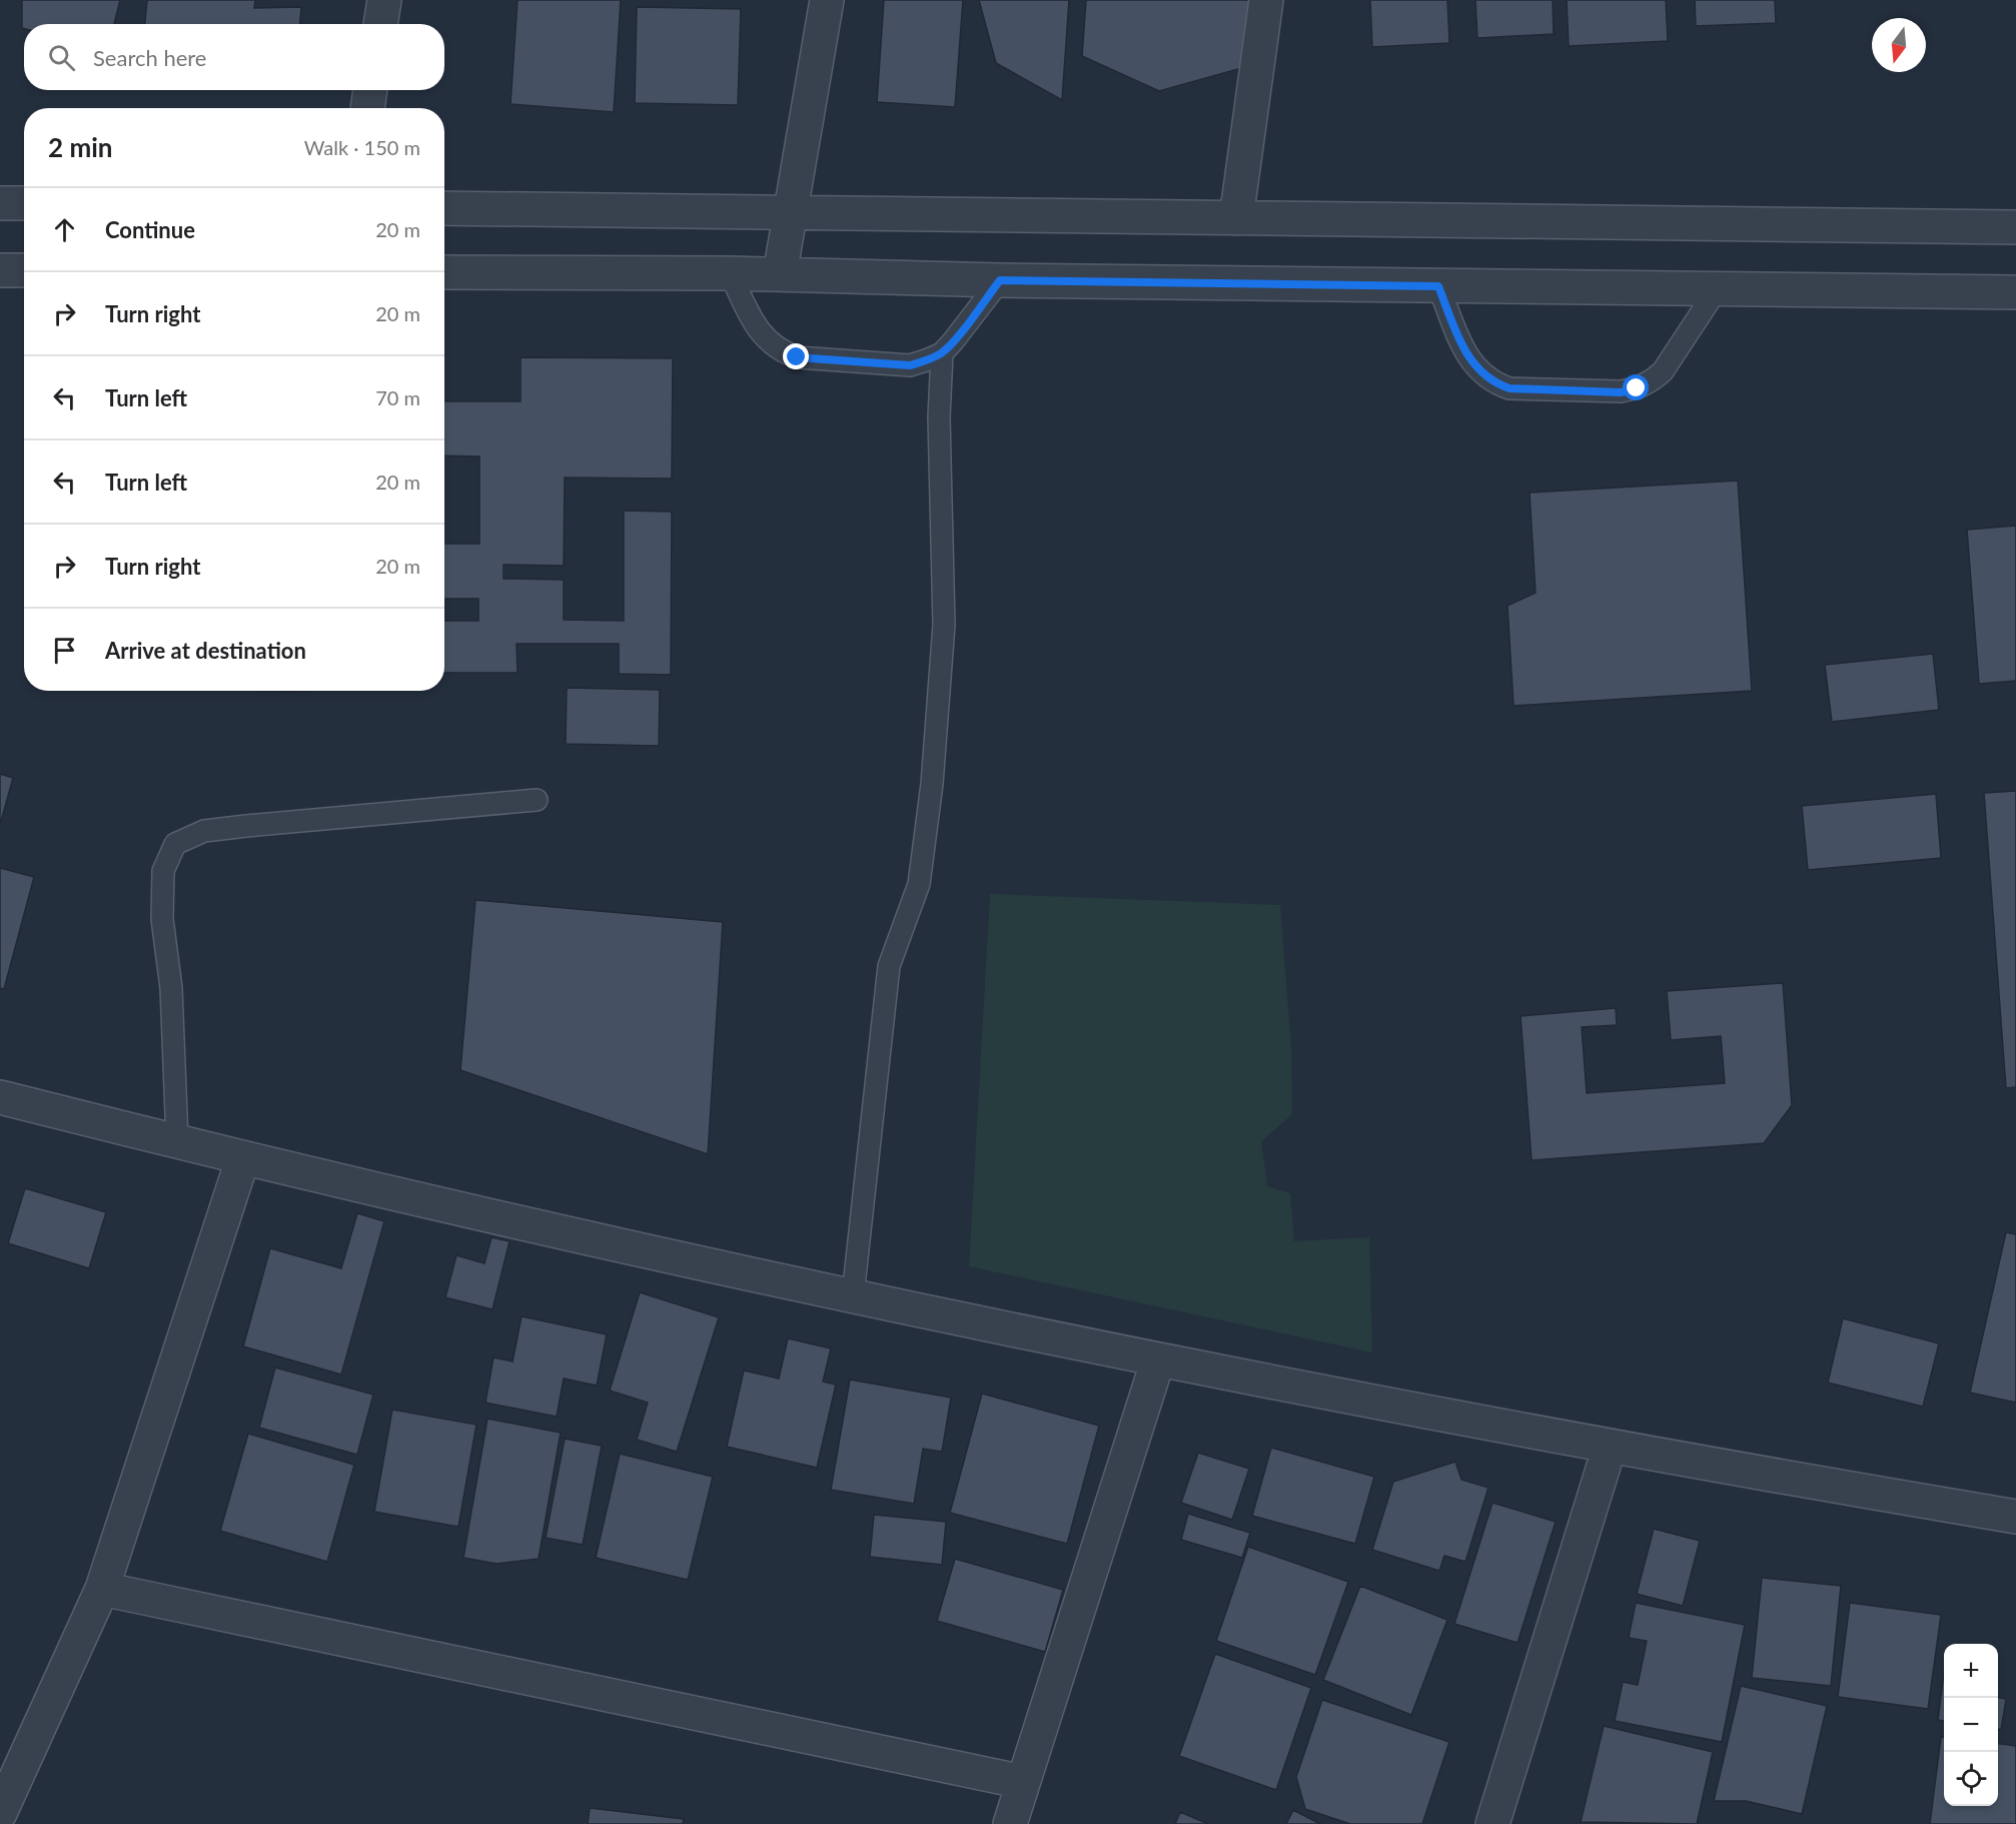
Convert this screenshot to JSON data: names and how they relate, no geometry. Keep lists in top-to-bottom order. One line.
{"north":"bottom","page":{"search":"Search here","heading":["2 min","Walk · 150 m"],"list":[["Continue","20 m"],["Turn right","20 m"],["Turn left","70 m"],["Turn left","20 m"],["Turn right","20 m"],"Arrive at destination"],"map_buttons":["+","−"]}}
